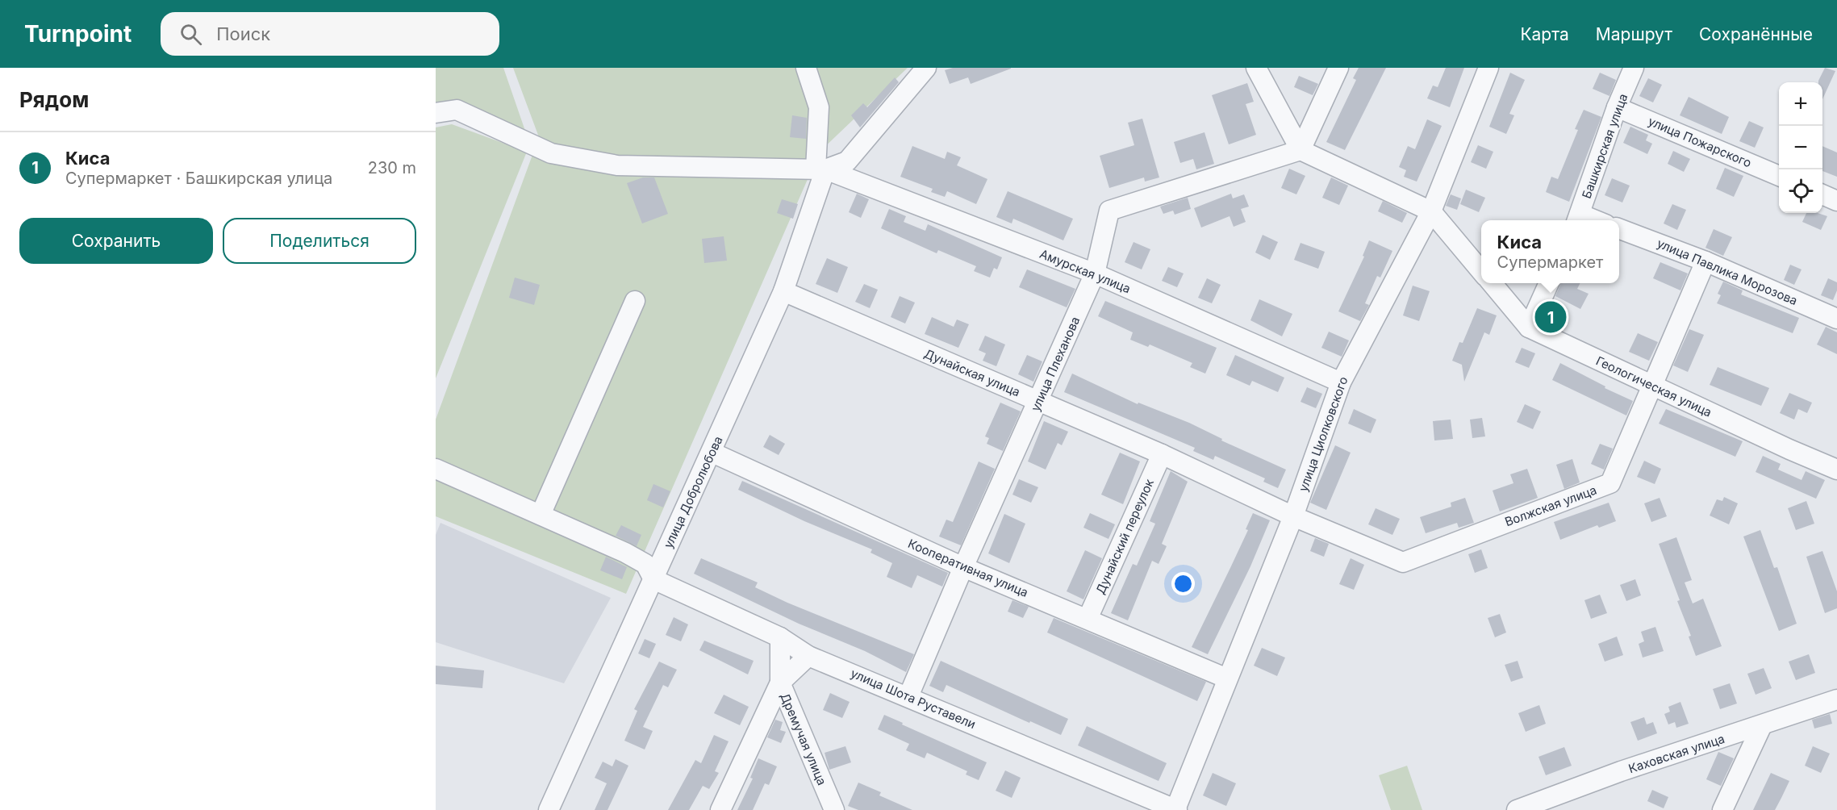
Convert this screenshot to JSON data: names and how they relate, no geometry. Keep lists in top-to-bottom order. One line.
{"streets":{"street":["улица Пожарского","Башкирская улица","Амурская улица","улица Павлика Морозова","улица Плеханова","Дунайская улица","Геологическая улица","улица Циолковского","улица Добролюбова","Волжская улица","Дунайский переулок","Кооперативная улица","улица Шота Руставели","Дремучая улица","Каховская улица"]},"crossings":[["улица Пожарского","Башкирская улица"],["Амурская улица","улица Плеханова"],["Амурская улица","улица Циолковского"],["Амурская улица","улица Добролюбова"],["улица Павлика Морозова","Волжская улица"],["улица Плеханова","Дунайская улица"],["улица Плеханова","Кооперативная улица"],["улица Плеханова","улица Шота Руставели"],["Дунайская улица","улица Циолковского"],["Дунайская улица","улица Добролюбова"],["Дунайская улица","Волжская улица"],["Дунайская улица","Дунайский переулок"],["Геологическая улица","Волжская улица"],["улица Циолковского","Волжская улица"],["улица Циолковского","Кооперативная улица"],["улица Циолковского","улица Шота Руставели"],["улица Добролюбова","Кооперативная улица"],["улица Добролюбова","улица Шота Руставели"],["Дунайский переулок","Кооперативная улица"],["улица Шота Руставели","Дремучая улица"]],"page":{"header":"Turnpoint","search":"Поиск","nav":["Карта","Маршрут","Сохранённые"],"heading":"Рядом","map_buttons":["+","−"],"list":[{"mark":"1","name":"Киса","note":"Супермаркет · Башкирская улица","value":"230 m"}],"buttons":["Сохранить","Поделиться"],"popup":["Киса","Супермаркет"],"pins":"1"}}
